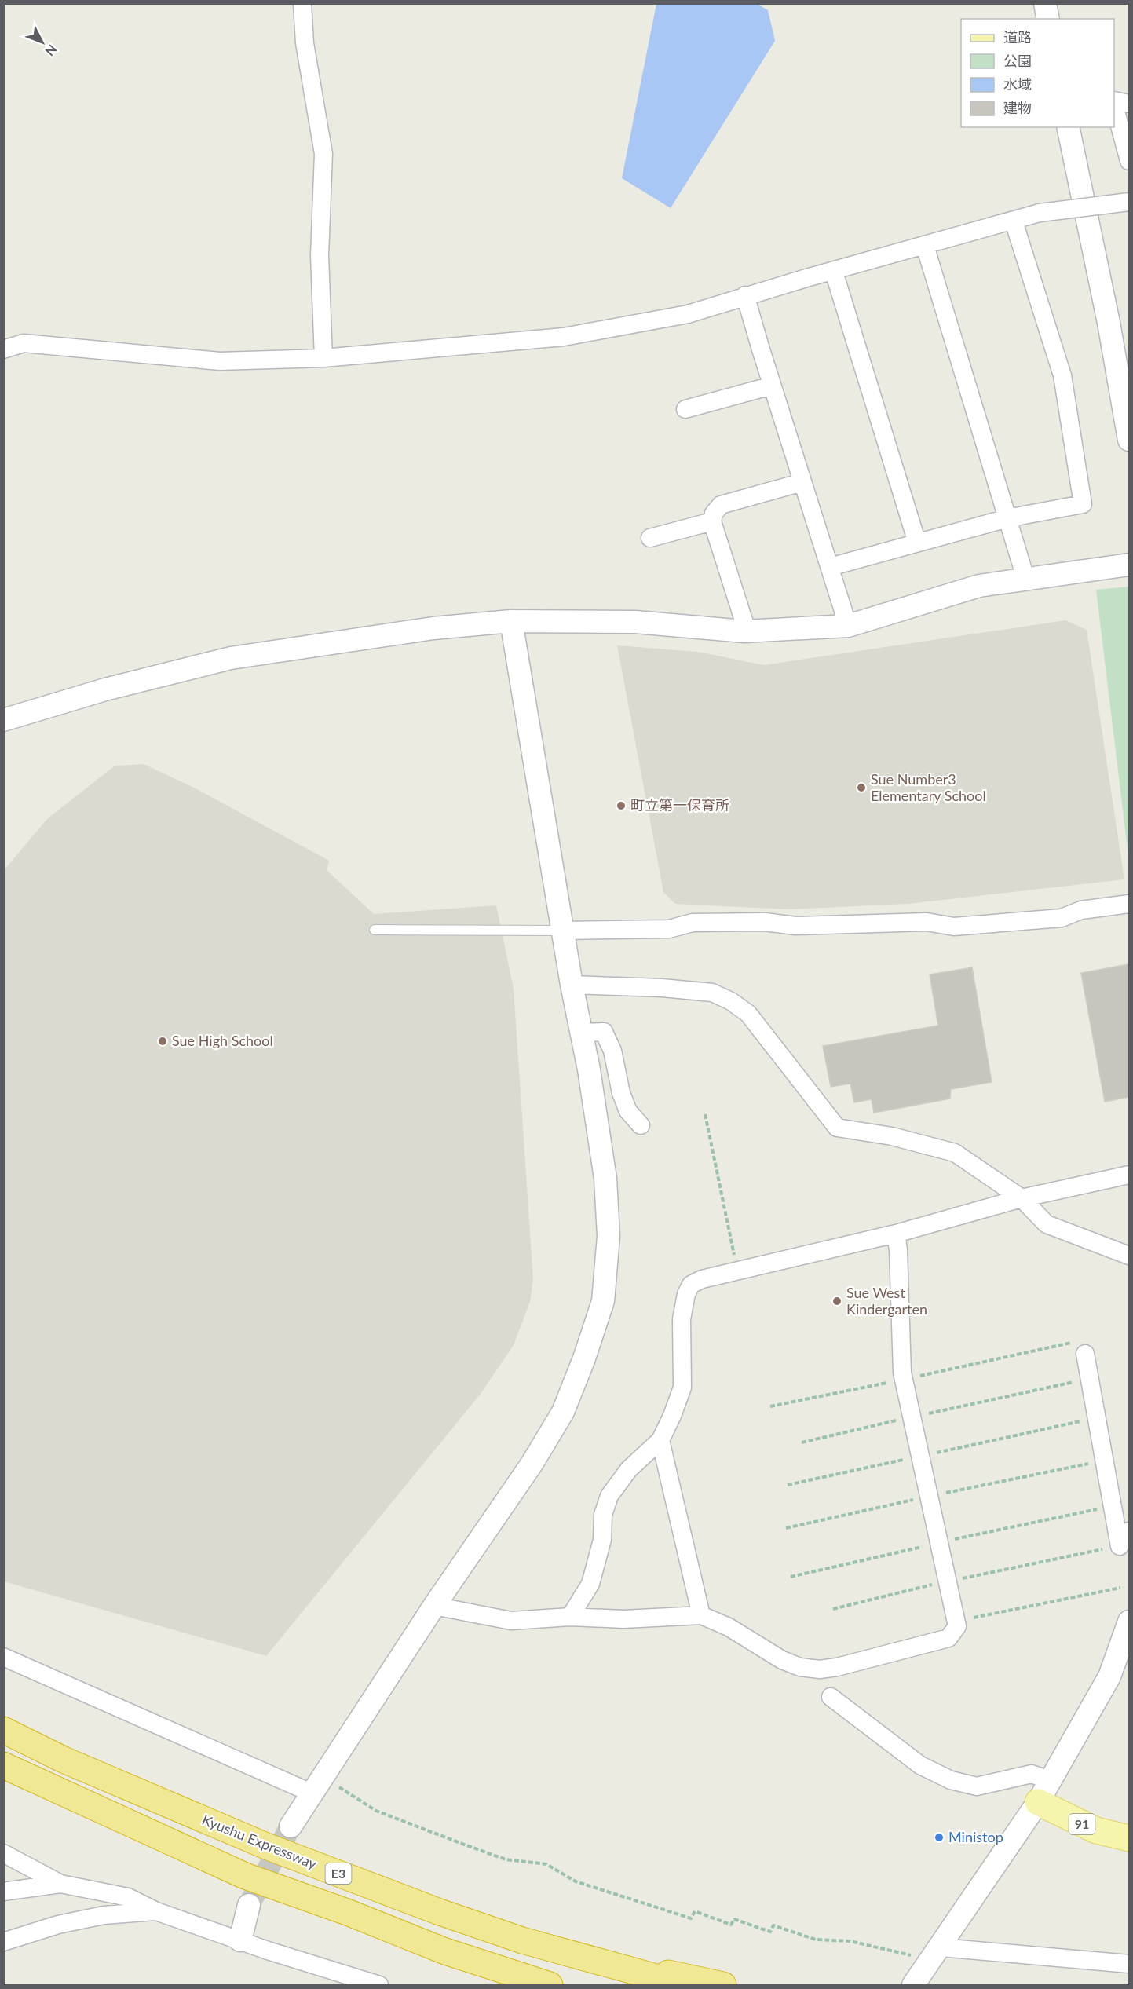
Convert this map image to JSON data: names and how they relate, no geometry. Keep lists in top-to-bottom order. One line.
{"streets":{"highway":["Kyushu Expressway","E3"],"main road":["91"]},"places":["Sue Number3 Elementary School","町立第一保育所","Sue High School","Sue West Kindergarten","Ministop"],"legend":["道路","公園","水域","建物"],"north":"bottom right"}
